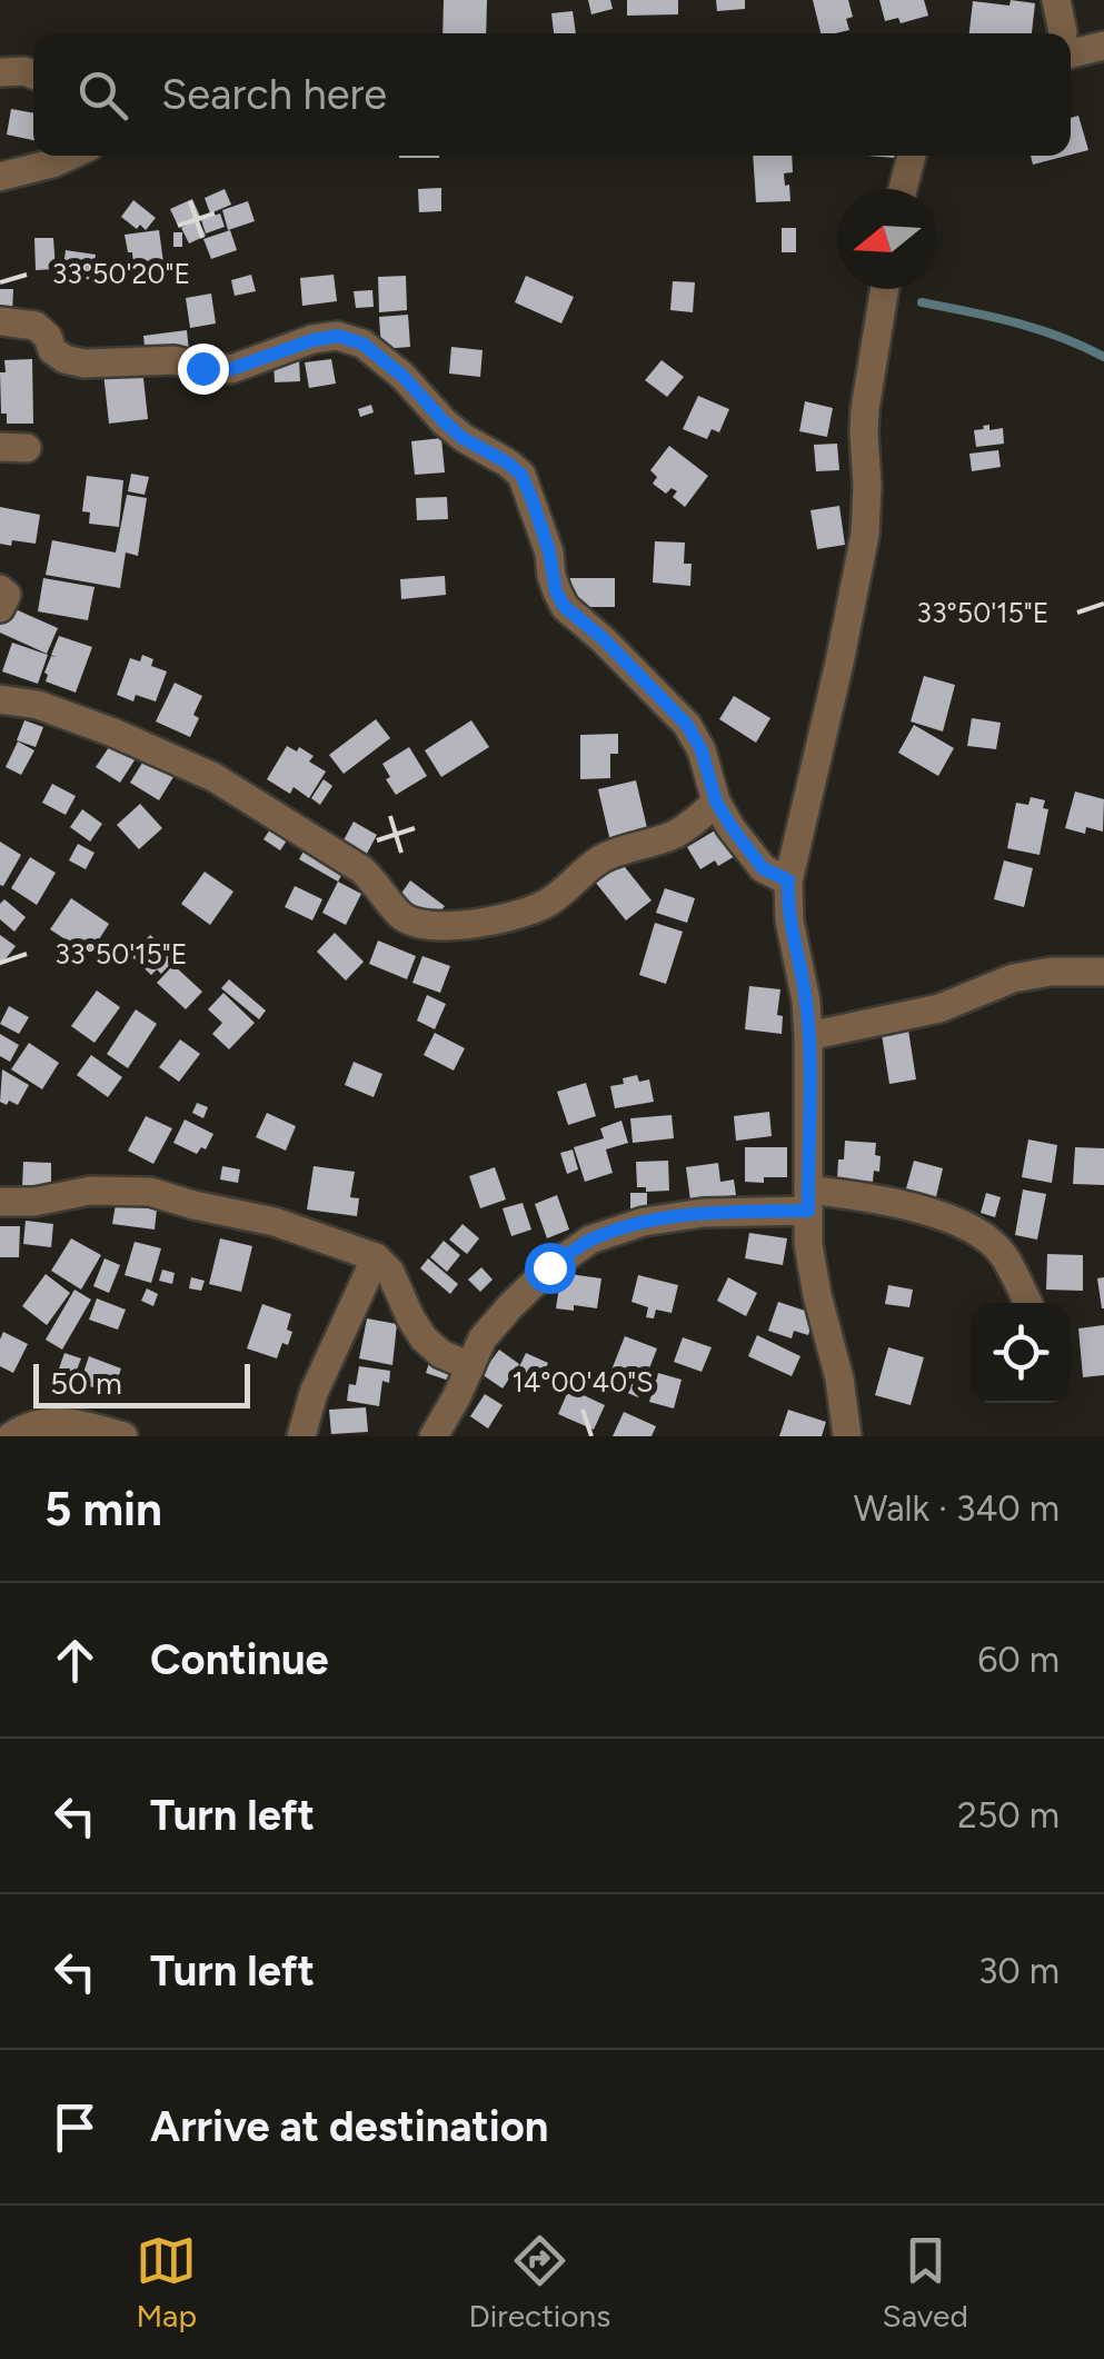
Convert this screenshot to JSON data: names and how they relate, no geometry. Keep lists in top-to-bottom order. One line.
{"scale_bar":"50 m","north":"left","page":{"search":"Search here","scale":"50 m","heading":["5 min","Walk · 340 m"],"list":[["Continue","60 m"],["Turn left","250 m"],["Turn left","30 m"],"Arrive at destination"],"nav":["Map","Directions","Saved"]},"coordinates":["33°50'20\"E","33°50'15\"E","14°00'40\"S"]}
